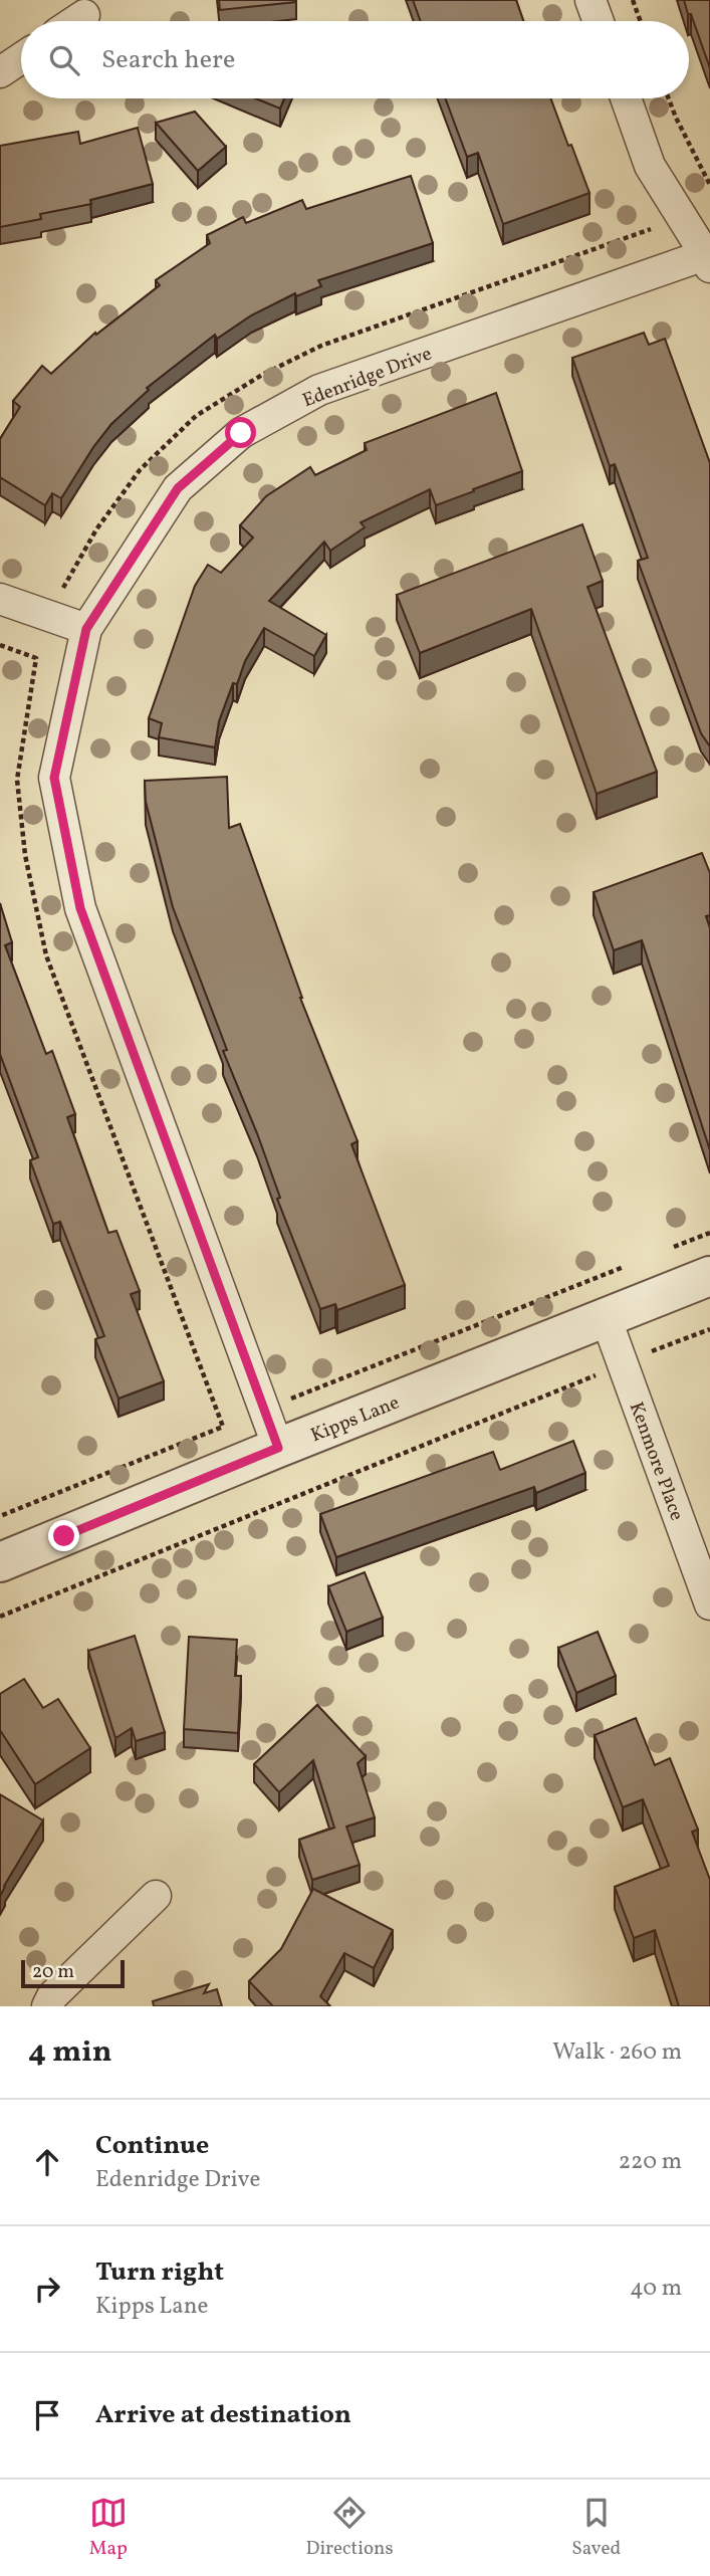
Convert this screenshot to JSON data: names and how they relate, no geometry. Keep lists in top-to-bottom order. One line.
{"streets":{"street":["Edenridge Drive","Kipps Lane","Kenmore Place"]},"crossings":[["Edenridge Drive","Kipps Lane"],["Kipps Lane","Kenmore Place"]],"scale_bar":"20 m","page":{"search":"Search here","scale":"20 m","heading":["4 min","Walk · 260 m"],"list":[["Continue","Edenridge Drive","220 m"],["Turn right","Kipps Lane","40 m"],"Arrive at destination"],"nav":["Map","Directions","Saved"]}}
